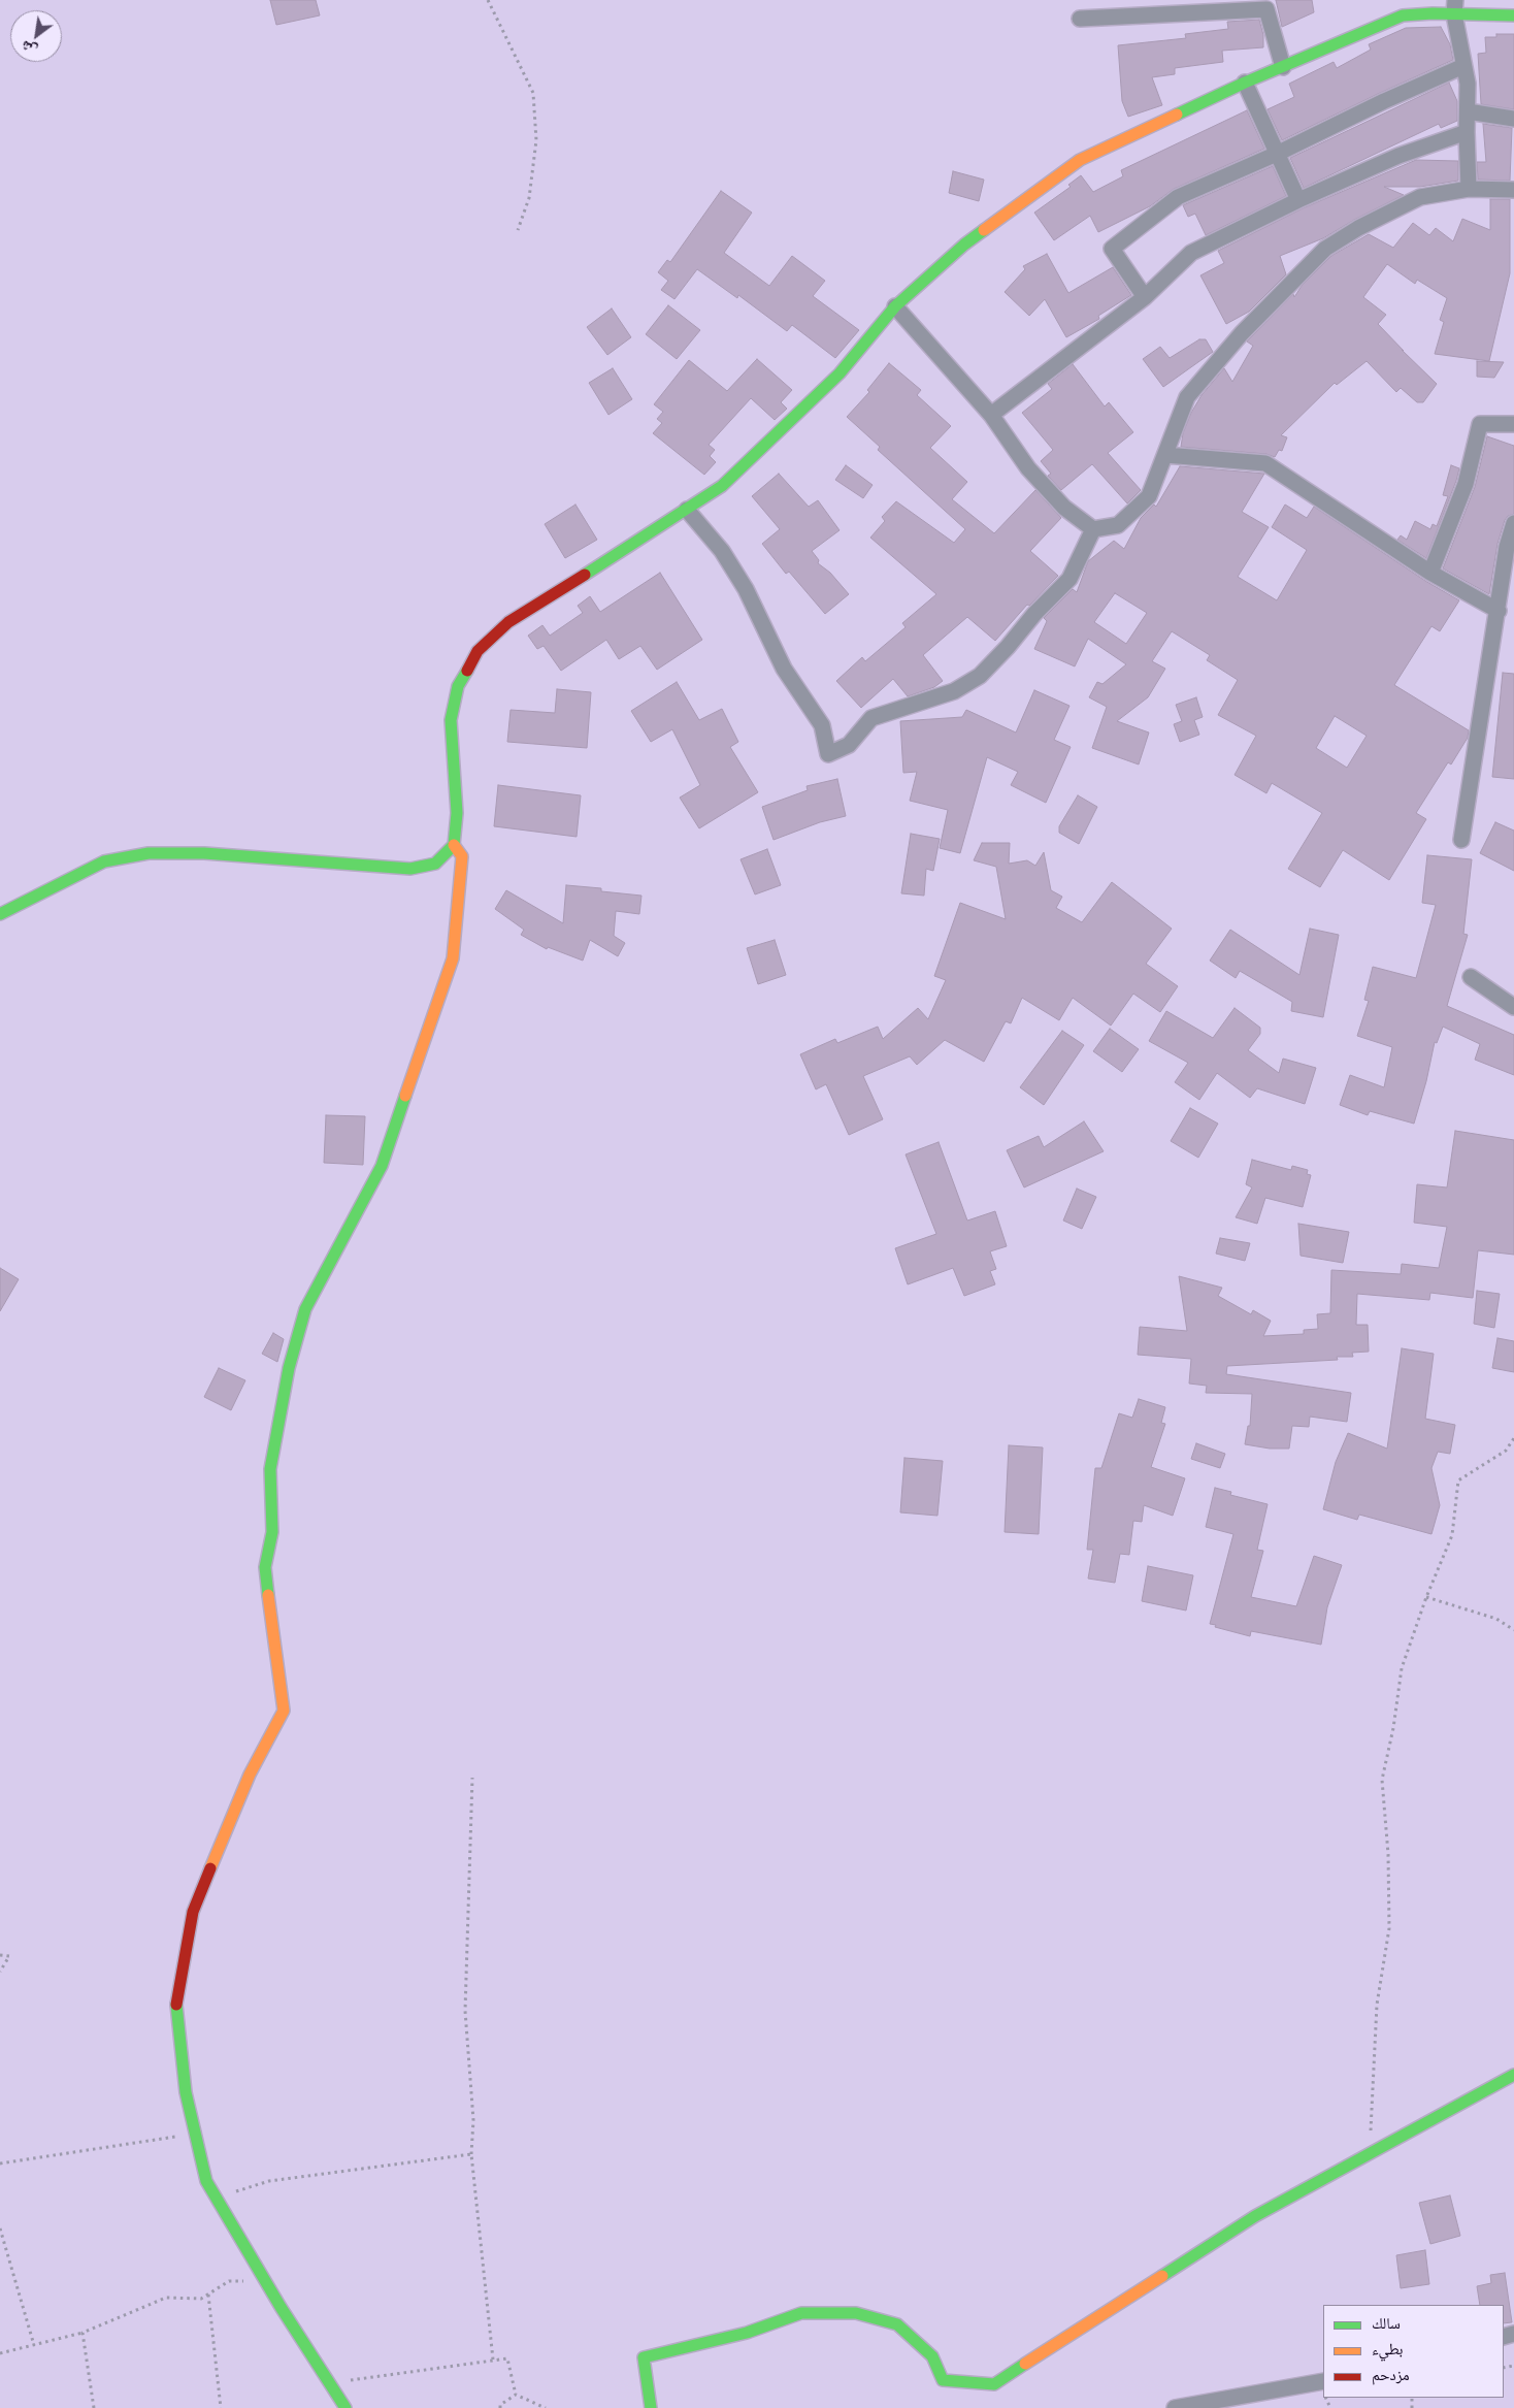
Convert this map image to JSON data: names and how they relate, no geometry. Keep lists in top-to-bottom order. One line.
{"legend":["سالك","بطيء","مزدحم"],"north":"bottom left"}
